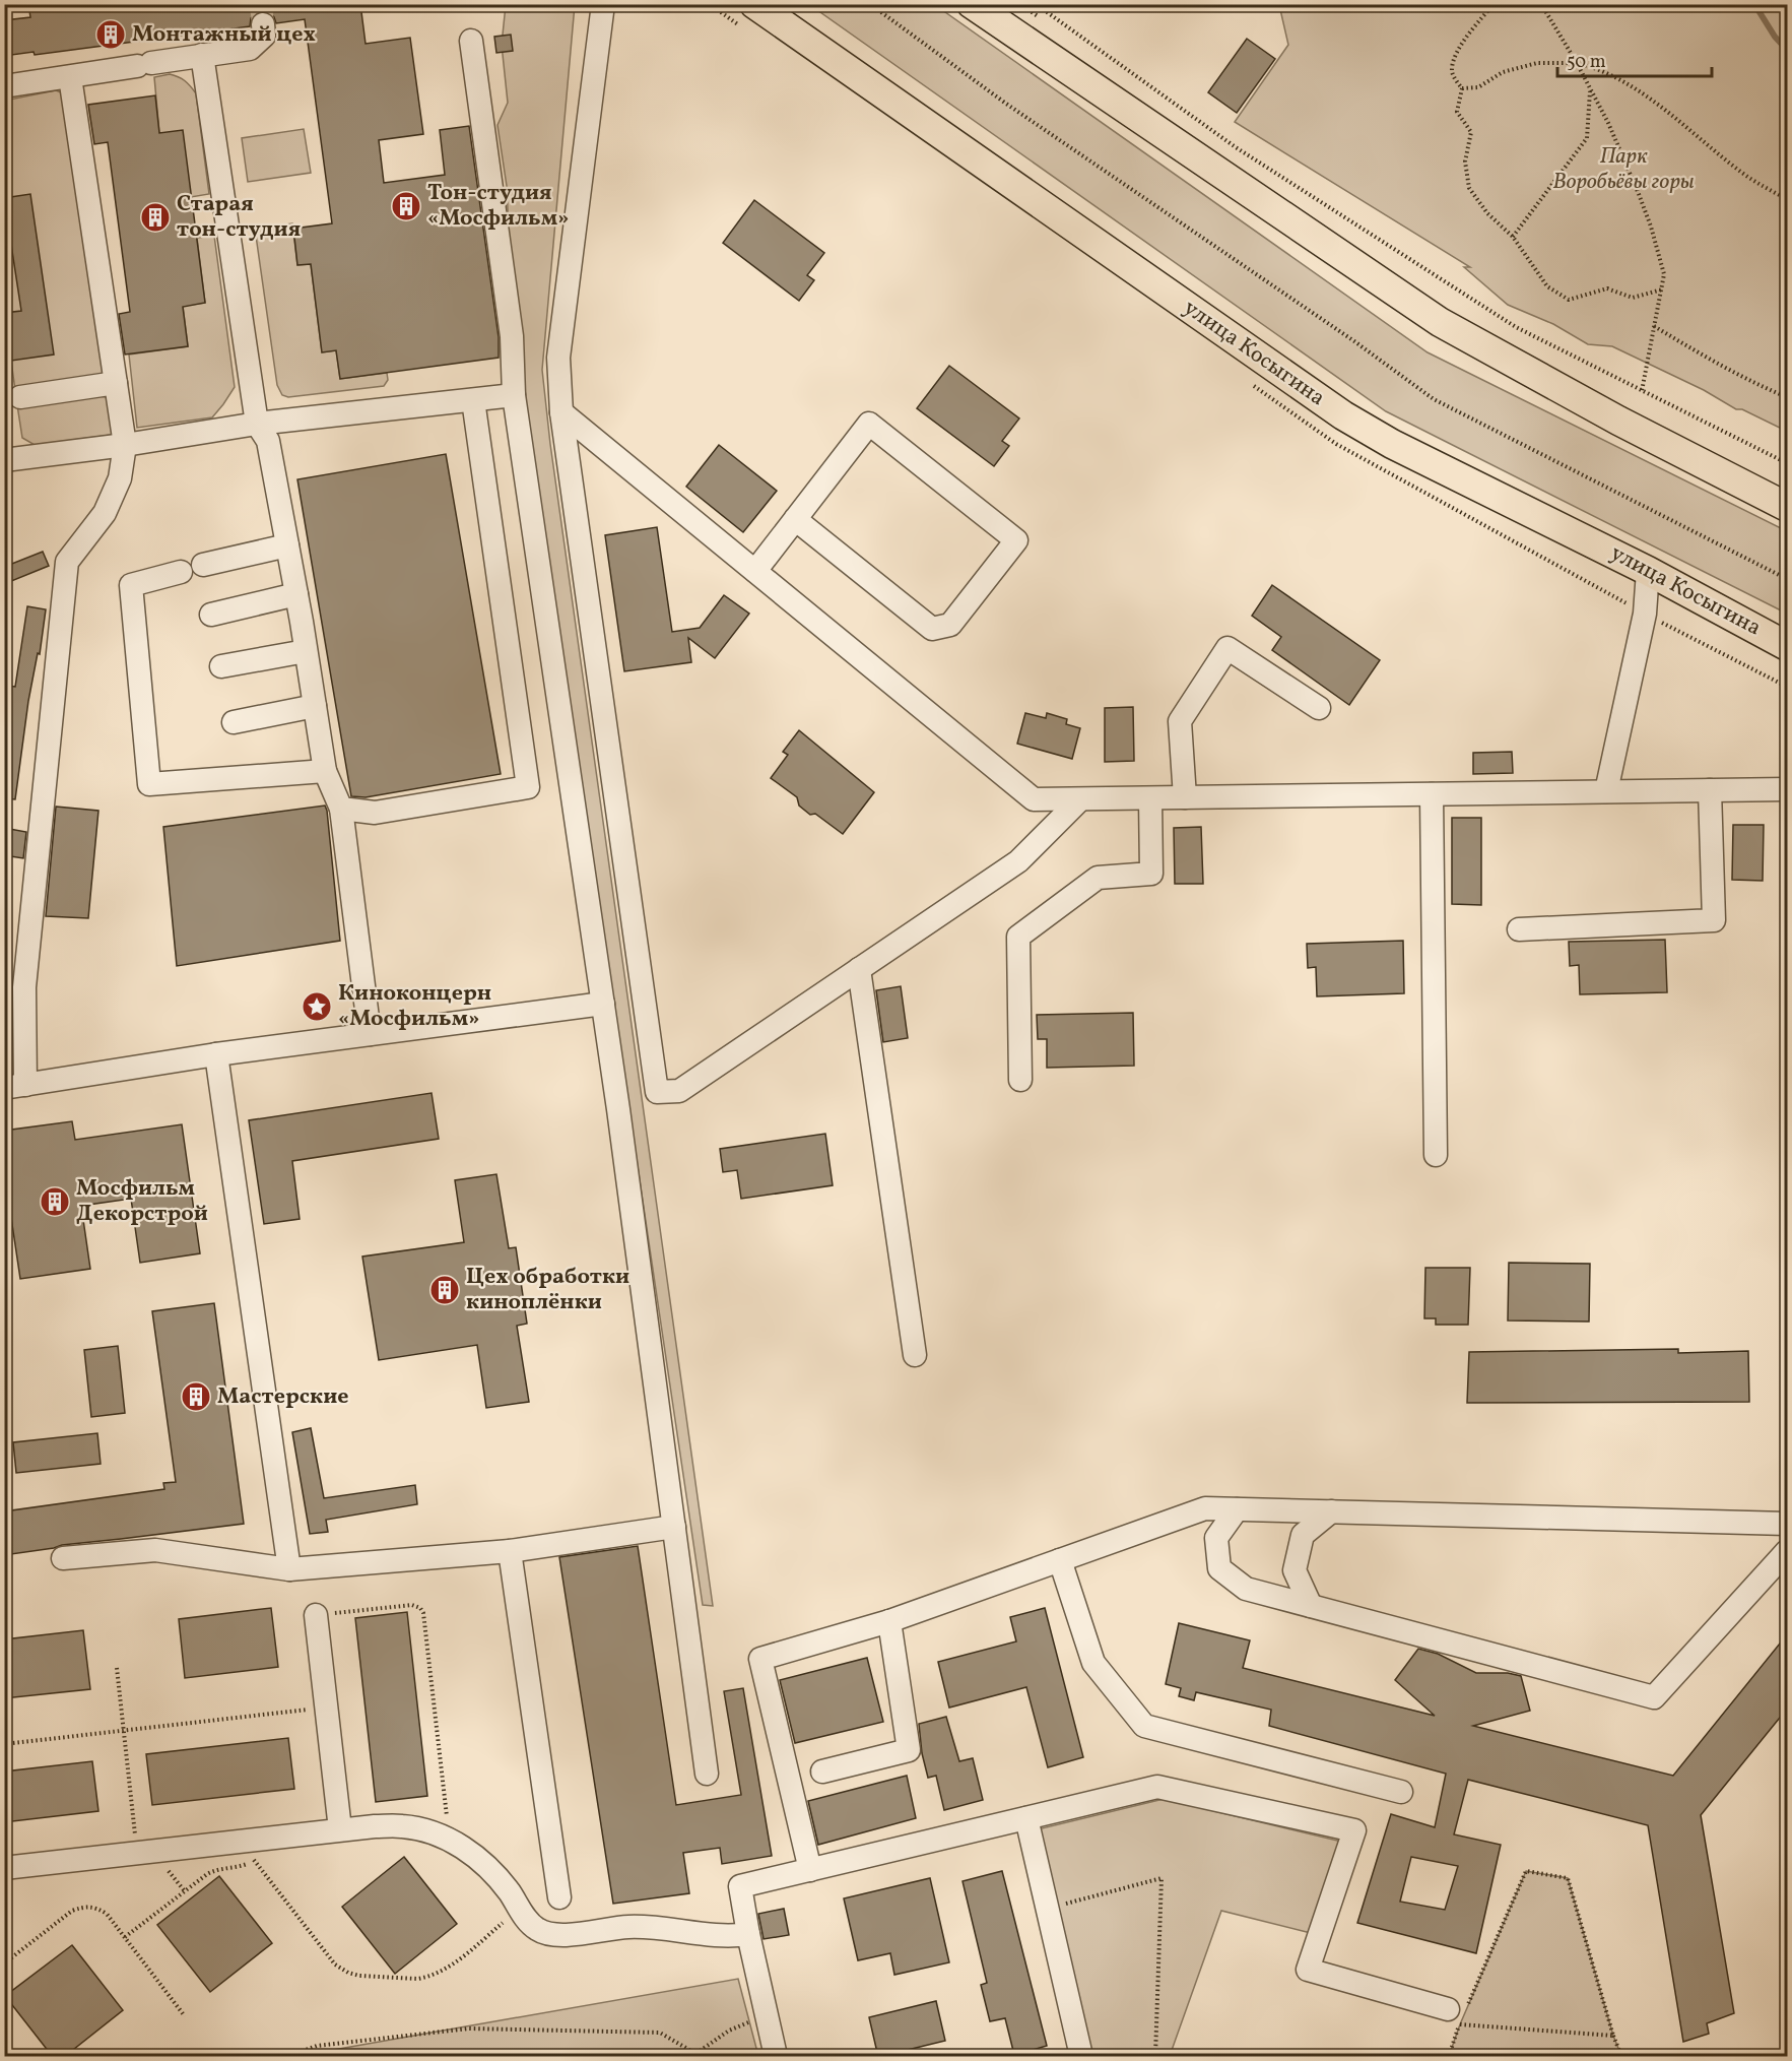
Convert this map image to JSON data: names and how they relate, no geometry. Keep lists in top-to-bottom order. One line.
{"streets":{"main road":["улица Косыгина"]},"parks":["Парк Воробьёвы горы"],"places":{"building":["Монтажный цех","Тон-студия «Мосфильм»","Старая тон-студия","Мосфильм Декорстрой","Цех обработки киноплёнки","Мастерские"],"place":["Киноконцерн «Мосфильм»"]},"scale_bar":"50 m"}
